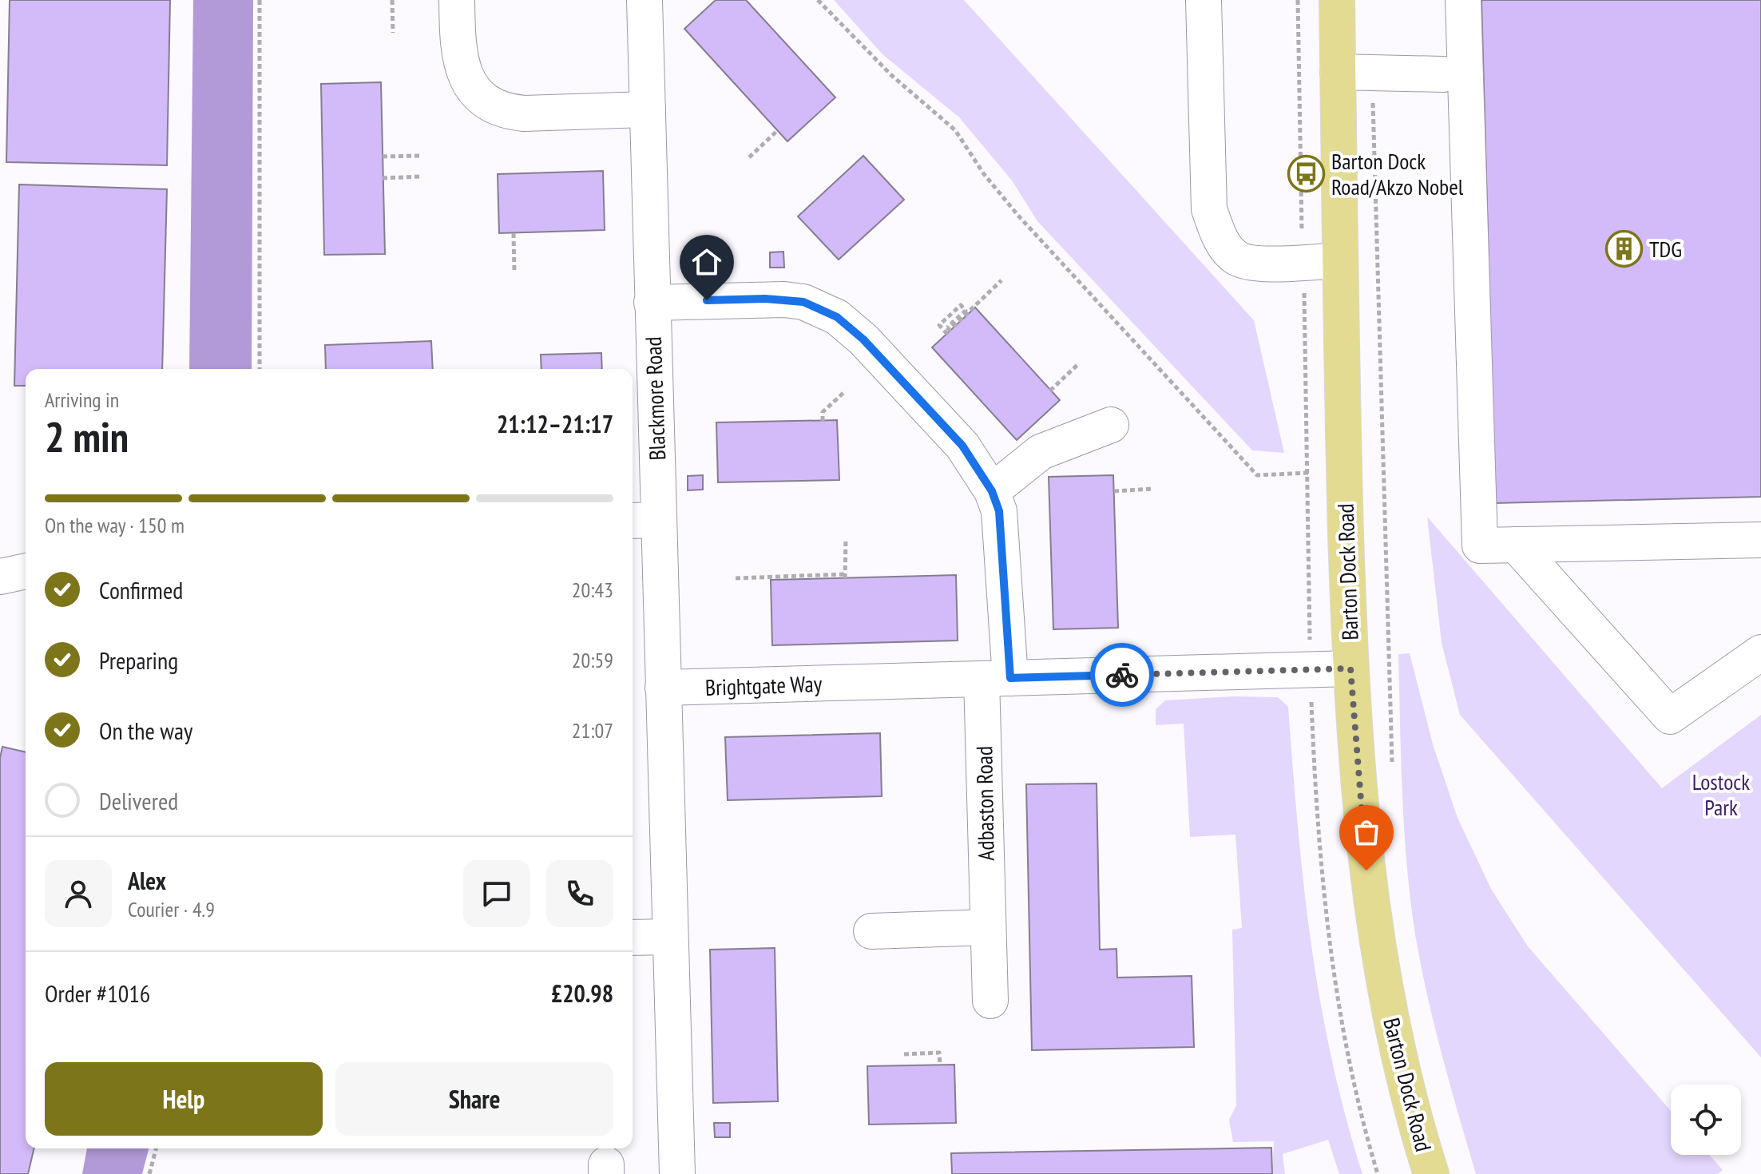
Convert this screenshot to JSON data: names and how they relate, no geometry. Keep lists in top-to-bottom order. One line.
{"streets":{"main road":["Barton Dock Road"],"street":["Blackmore Road","Brightgate Way","Adbaston Road"]},"crossings":[["Blackmore Road","Brightgate Way"],["Blackmore Road","Adbaston Road"],["Barton Dock Road","Brightgate Way"],["Brightgate Way","Adbaston Road"]],"parks":["Lostock Park"],"places":{"bus stop":["Barton Dock Road/Akzo Nobel"],"building":["TDG"]},"page":{"heading":["2 min","Arriving in","21:12–21:17"],"panel":["Alex","Courier · 4.9","Order #1016","£20.98"],"bar":"On the way · 150 m","list":[["Confirmed","20:43"],["Preparing","20:59"],["On the way","21:07"],"Delivered"],"buttons":["Help","Share"]}}
